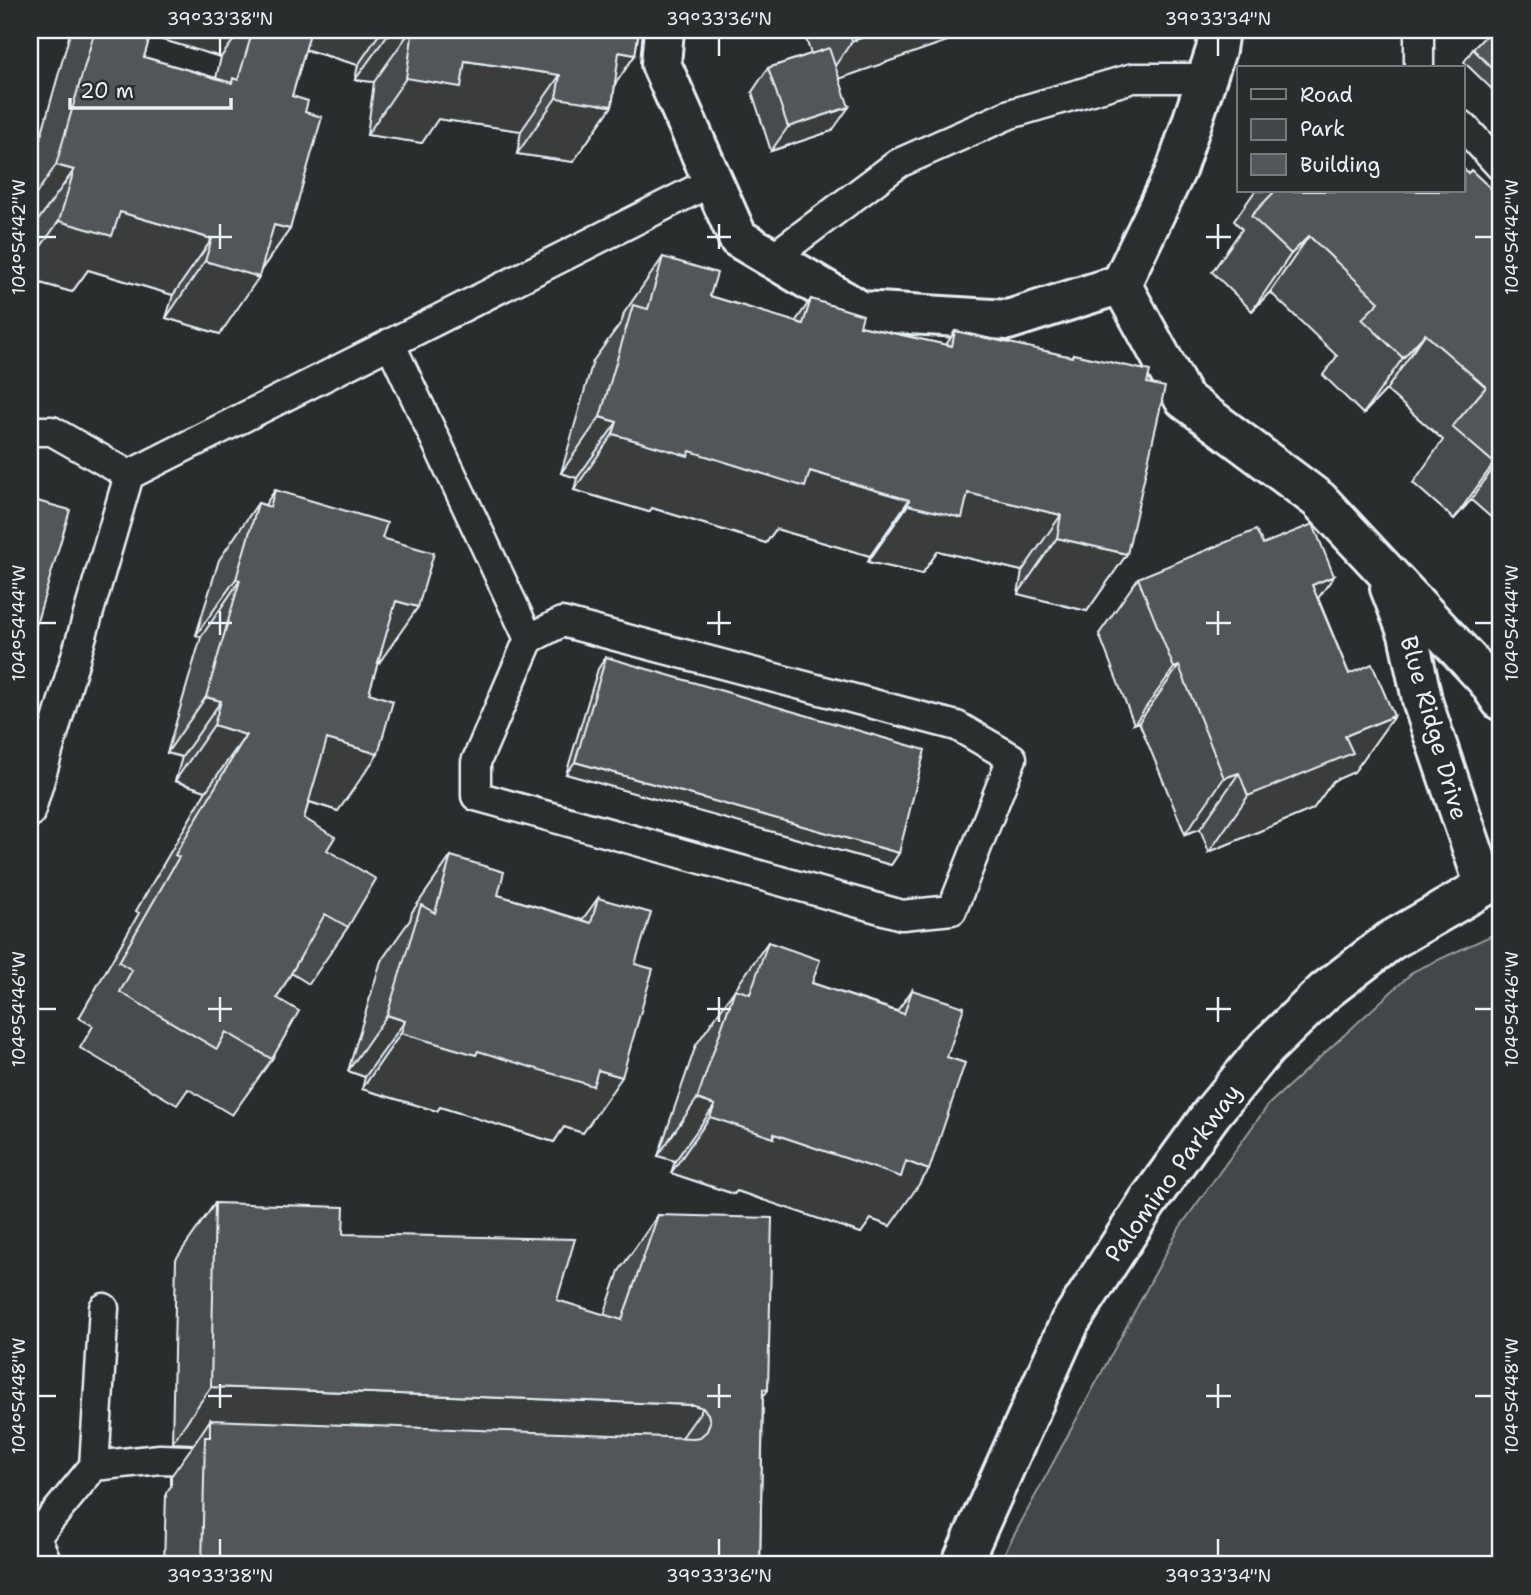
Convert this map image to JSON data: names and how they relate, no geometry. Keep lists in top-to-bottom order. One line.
{"streets":{"street":["Blue Ridge Drive","Palomino Parkway"]},"crossings":[["Blue Ridge Drive","Palomino Parkway"]],"legend":["Road","Park","Building"],"scale_bar":"20 m","coordinates":["39°33'38\"N","39°33'36\"N","39°33'34\"N","104°54'42\"W","104°54'44\"W","104°54'46\"W","104°54'48\"W"]}
